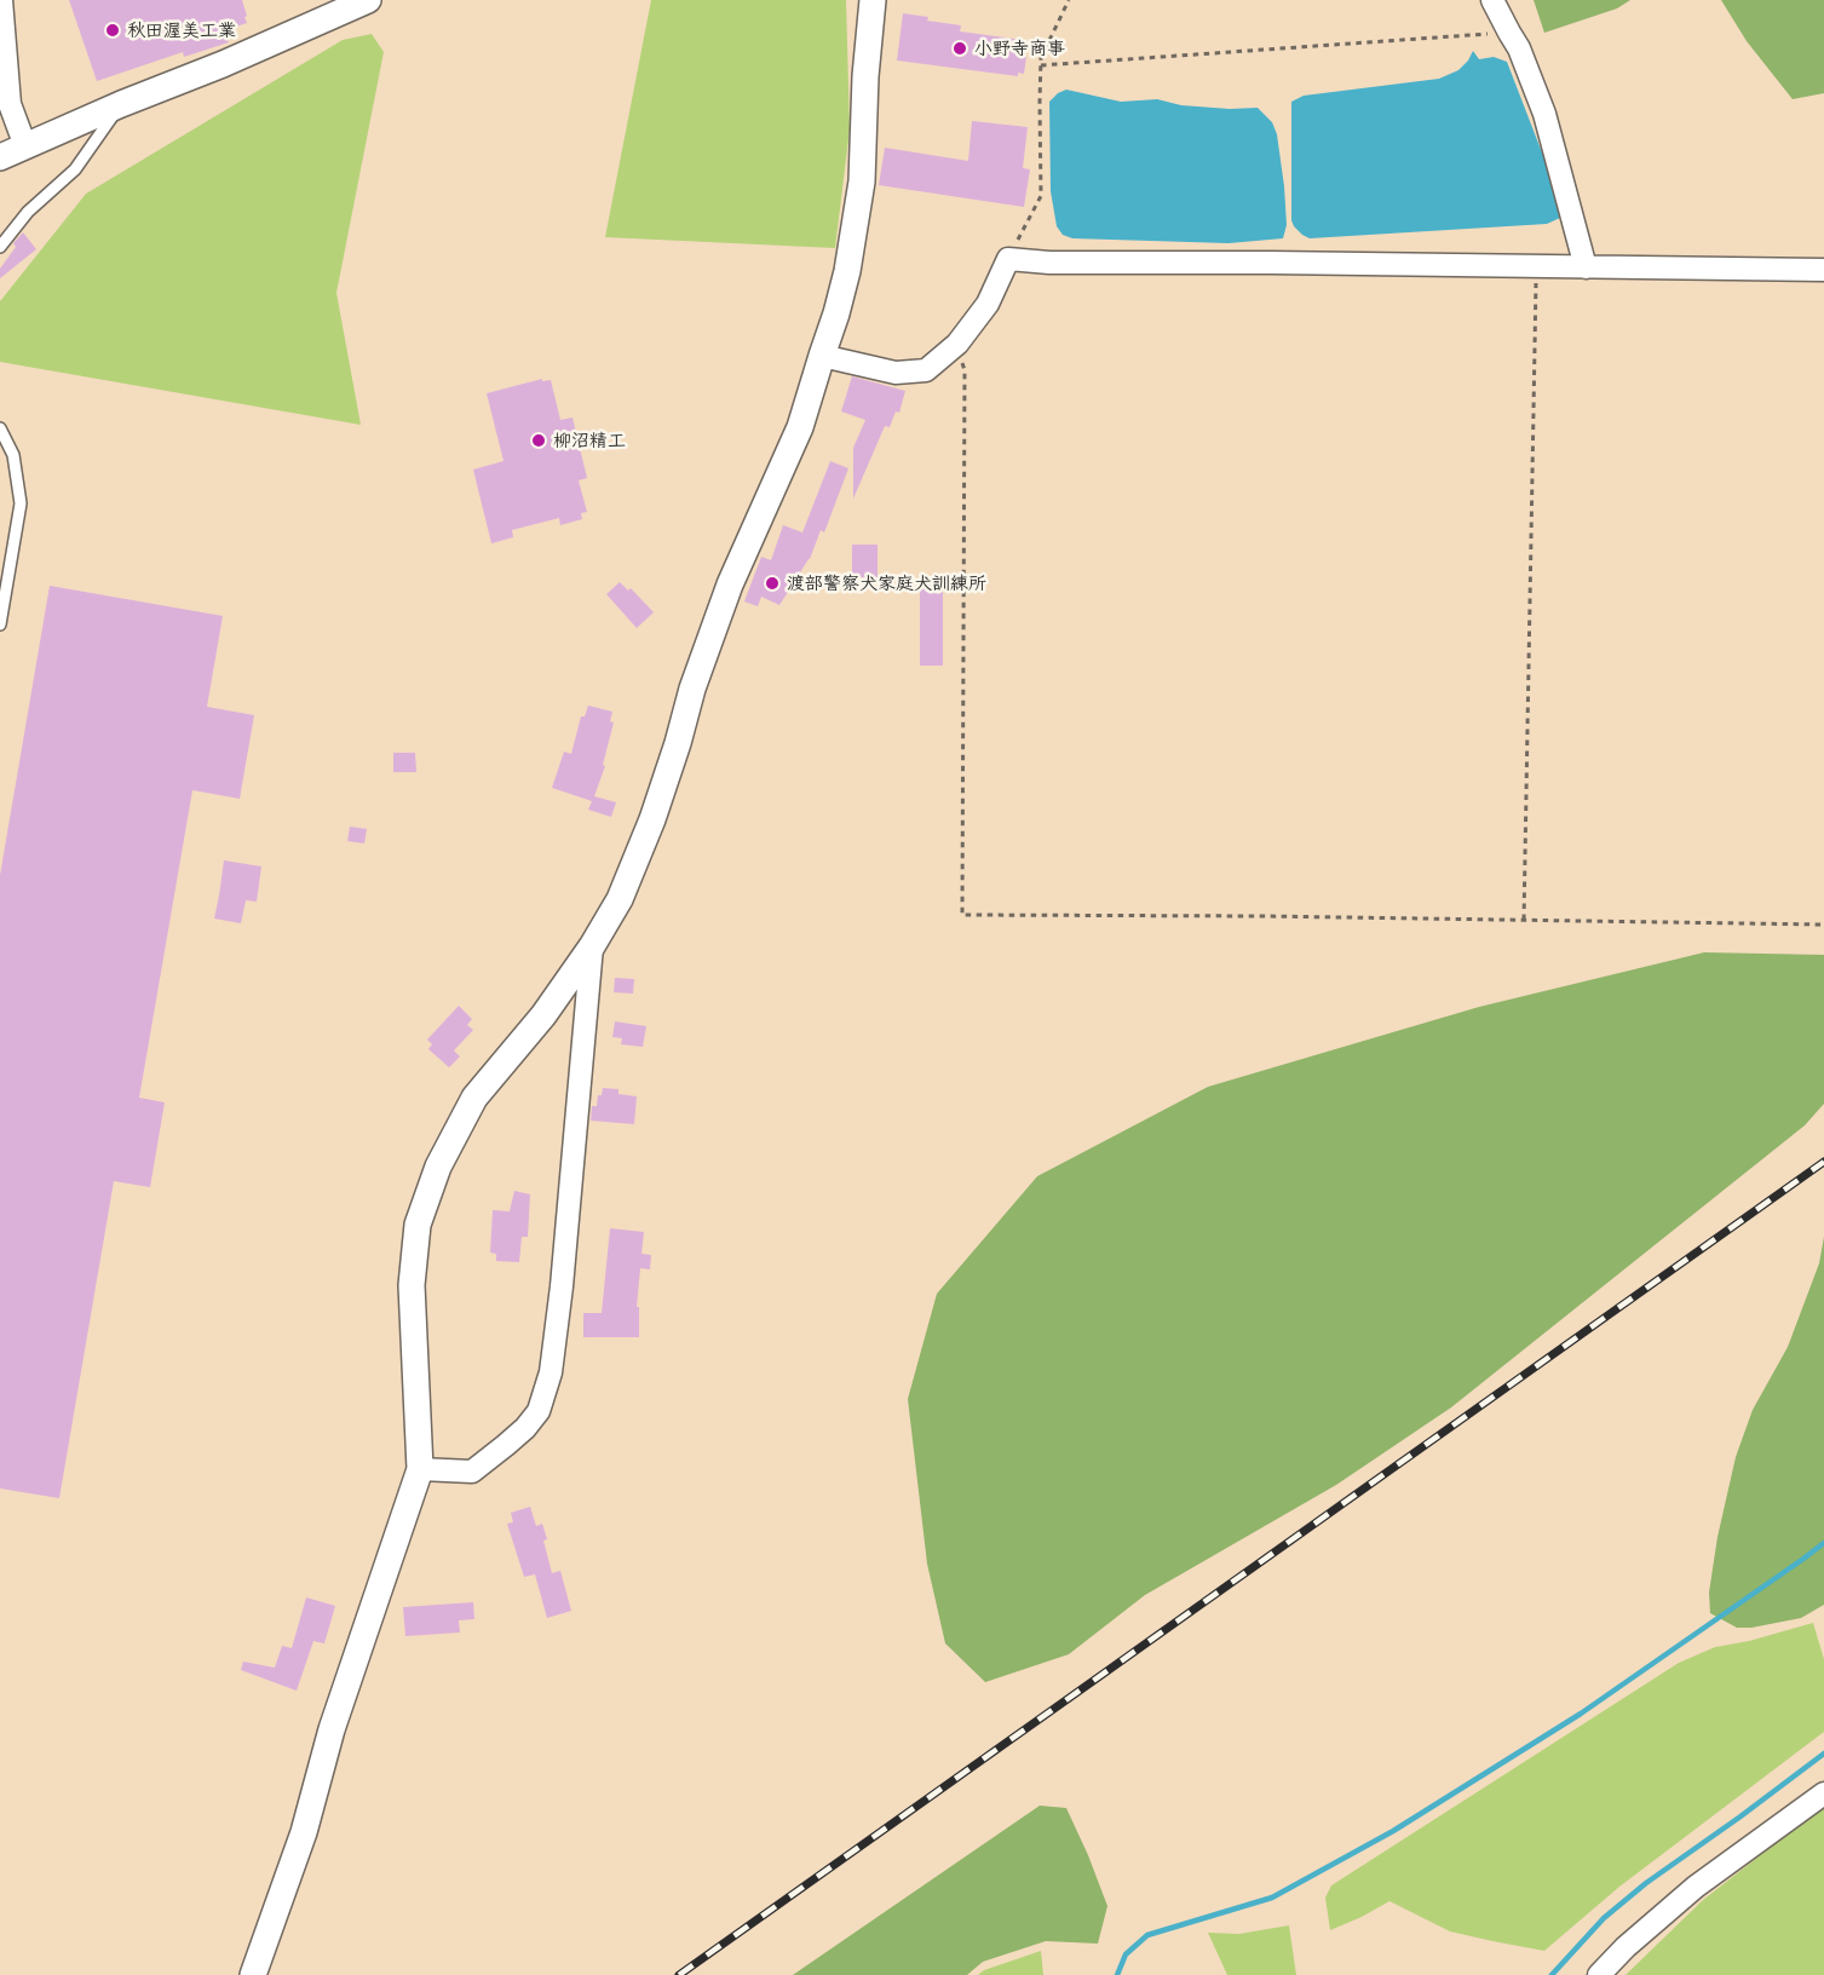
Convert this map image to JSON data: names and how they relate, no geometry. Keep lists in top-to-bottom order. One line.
{"places":["秋田渥美工業","小野寺商事","柳沼精工","渡部警察犬家庭犬訓練所"]}
